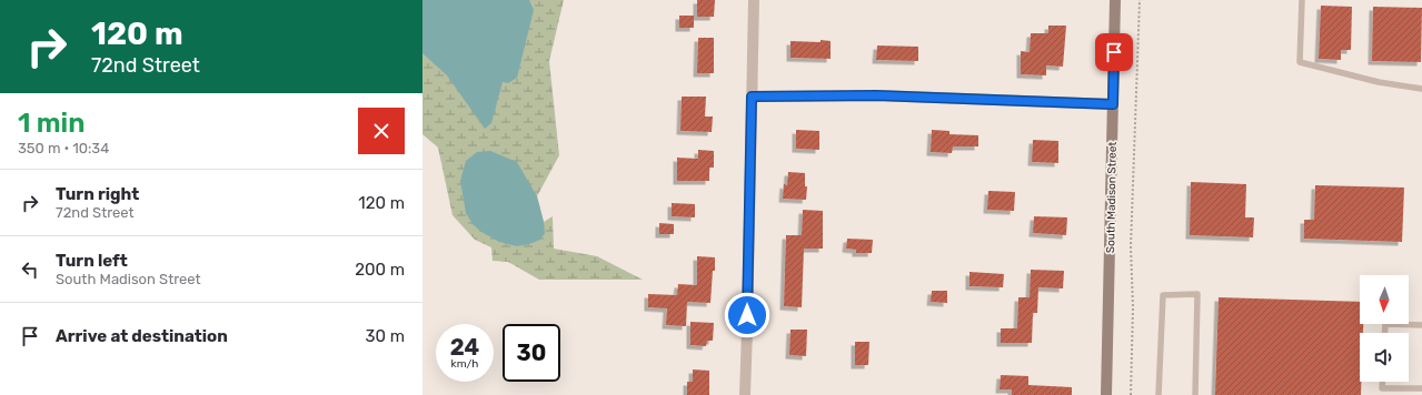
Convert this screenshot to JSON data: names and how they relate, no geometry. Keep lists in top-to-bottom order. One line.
{"streets":{"street":["South Madison Street"]},"north":"bottom","page":{"turn":["120 m","72nd Street"],"heading":["1 min","350 m · 10:34"],"list":[{"name":"Turn right","note":"72nd Street","value":"120 m"},{"name":"Turn left","note":"South Madison Street","value":"200 m"},{"name":"Arrive at destination","value":"30 m"}],"speed":"24 km/h","limit":"30"}}
